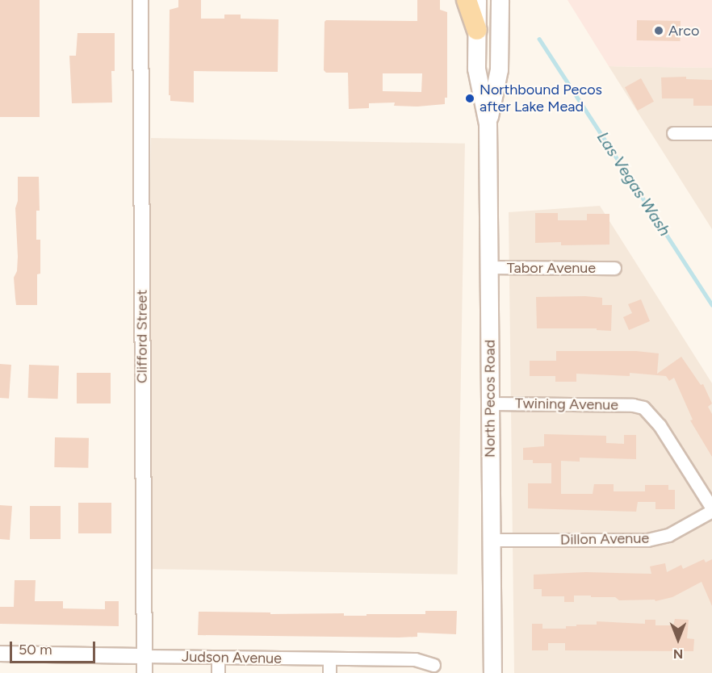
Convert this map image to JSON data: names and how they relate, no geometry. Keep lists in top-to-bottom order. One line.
{"streets":{"main road":["North Pecos Road"],"street":["Tabor Avenue","Clifford Street","Twining Avenue","Dillon Avenue","Judson Avenue"]},"crossings":[["Tabor Avenue","North Pecos Road"],["Clifford Street","Judson Avenue"],["North Pecos Road","Twining Avenue"],["North Pecos Road","Dillon Avenue"],["Twining Avenue","Dillon Avenue"]],"water":["Las Vegas Wash"],"places":["Arco","Northbound Pecos after Lake Mead"],"scale_bar":"50 m","north":"bottom"}
